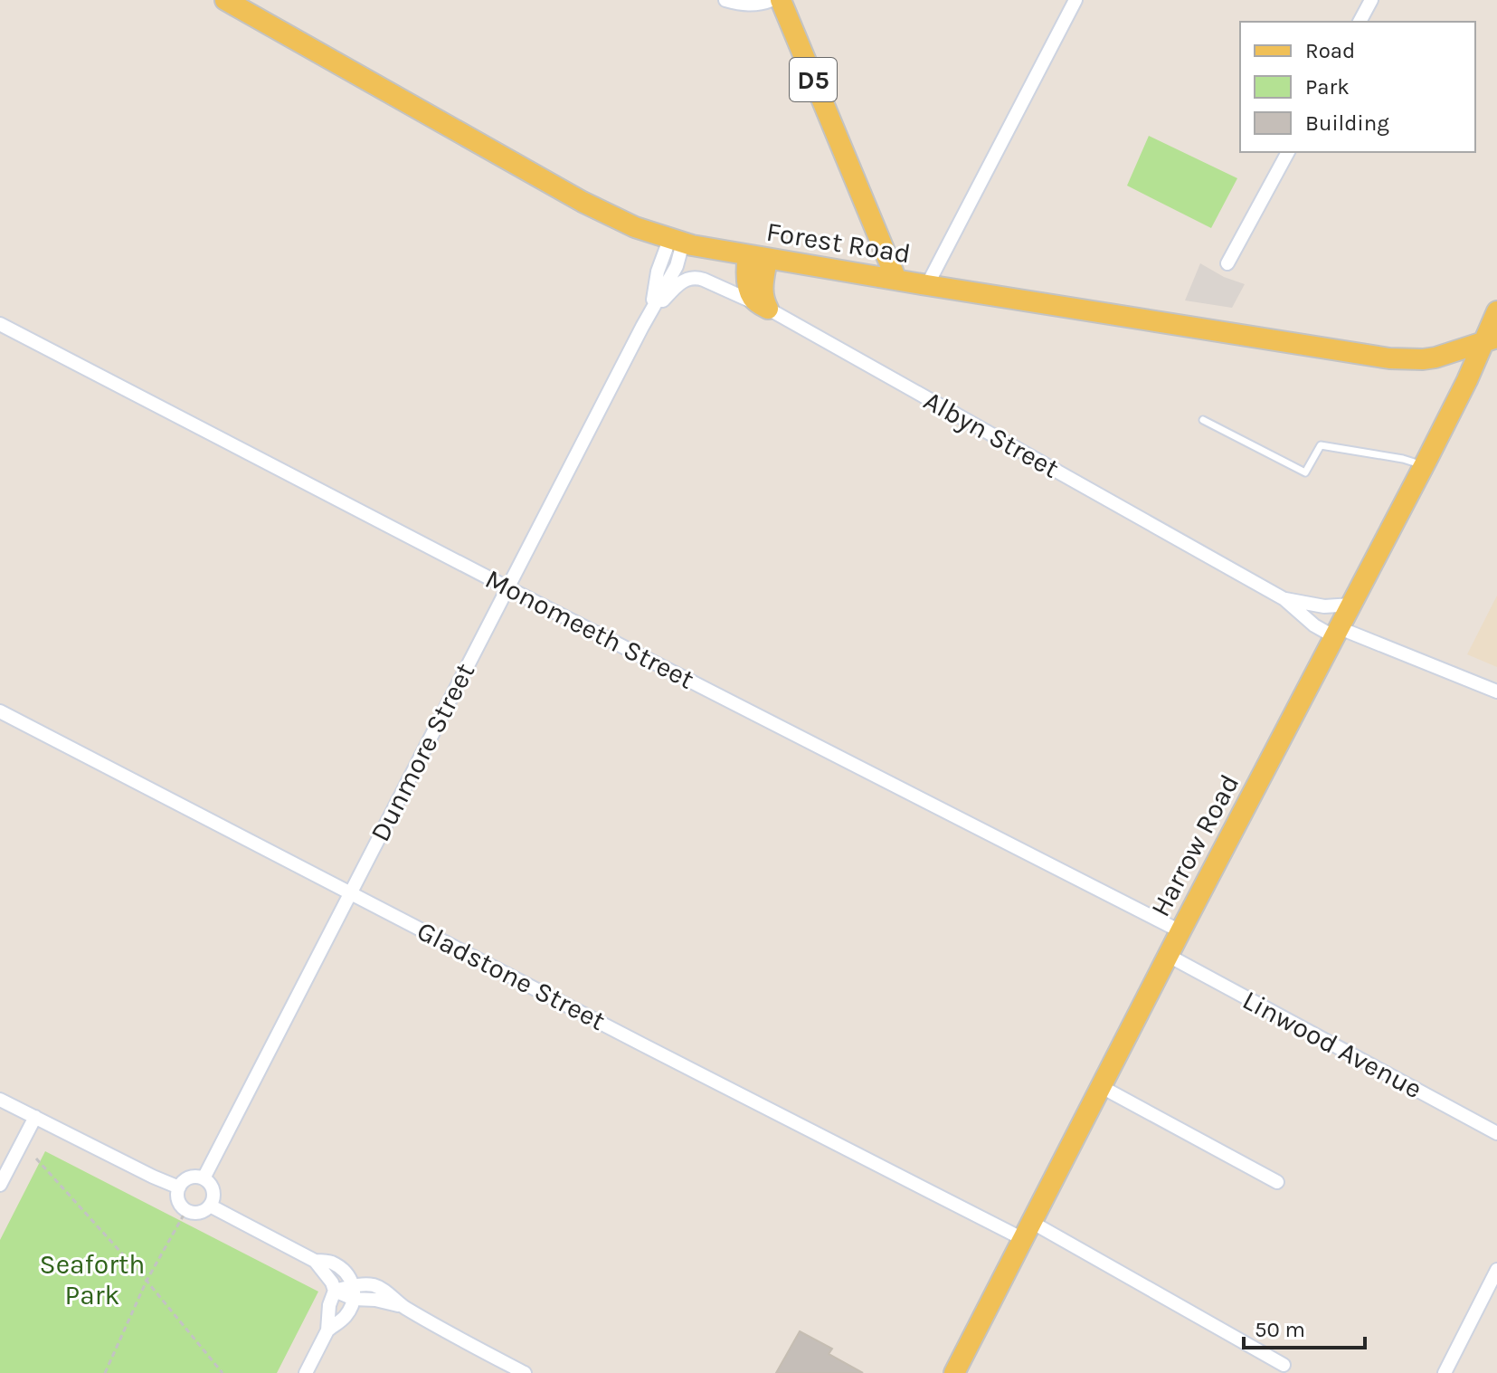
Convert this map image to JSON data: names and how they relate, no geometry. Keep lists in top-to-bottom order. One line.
{"streets":{"main road":["D5","Forest Road","Harrow Road"],"street":["Albyn Street","Monomeeth Street","Dunmore Street","Gladstone Street","Linwood Avenue"]},"crossings":[["D5","Forest Road"],["Forest Road","Dunmore Street"],["Forest Road","Harrow Road"],["Albyn Street","Dunmore Street"],["Albyn Street","Harrow Road"],["Monomeeth Street","Dunmore Street"],["Monomeeth Street","Harrow Road"],["Dunmore Street","Gladstone Street"],["Harrow Road","Gladstone Street"],["Harrow Road","Linwood Avenue"]],"parks":["Seaforth Park"],"legend":["Road","Park","Building"],"scale_bar":"50 m"}
